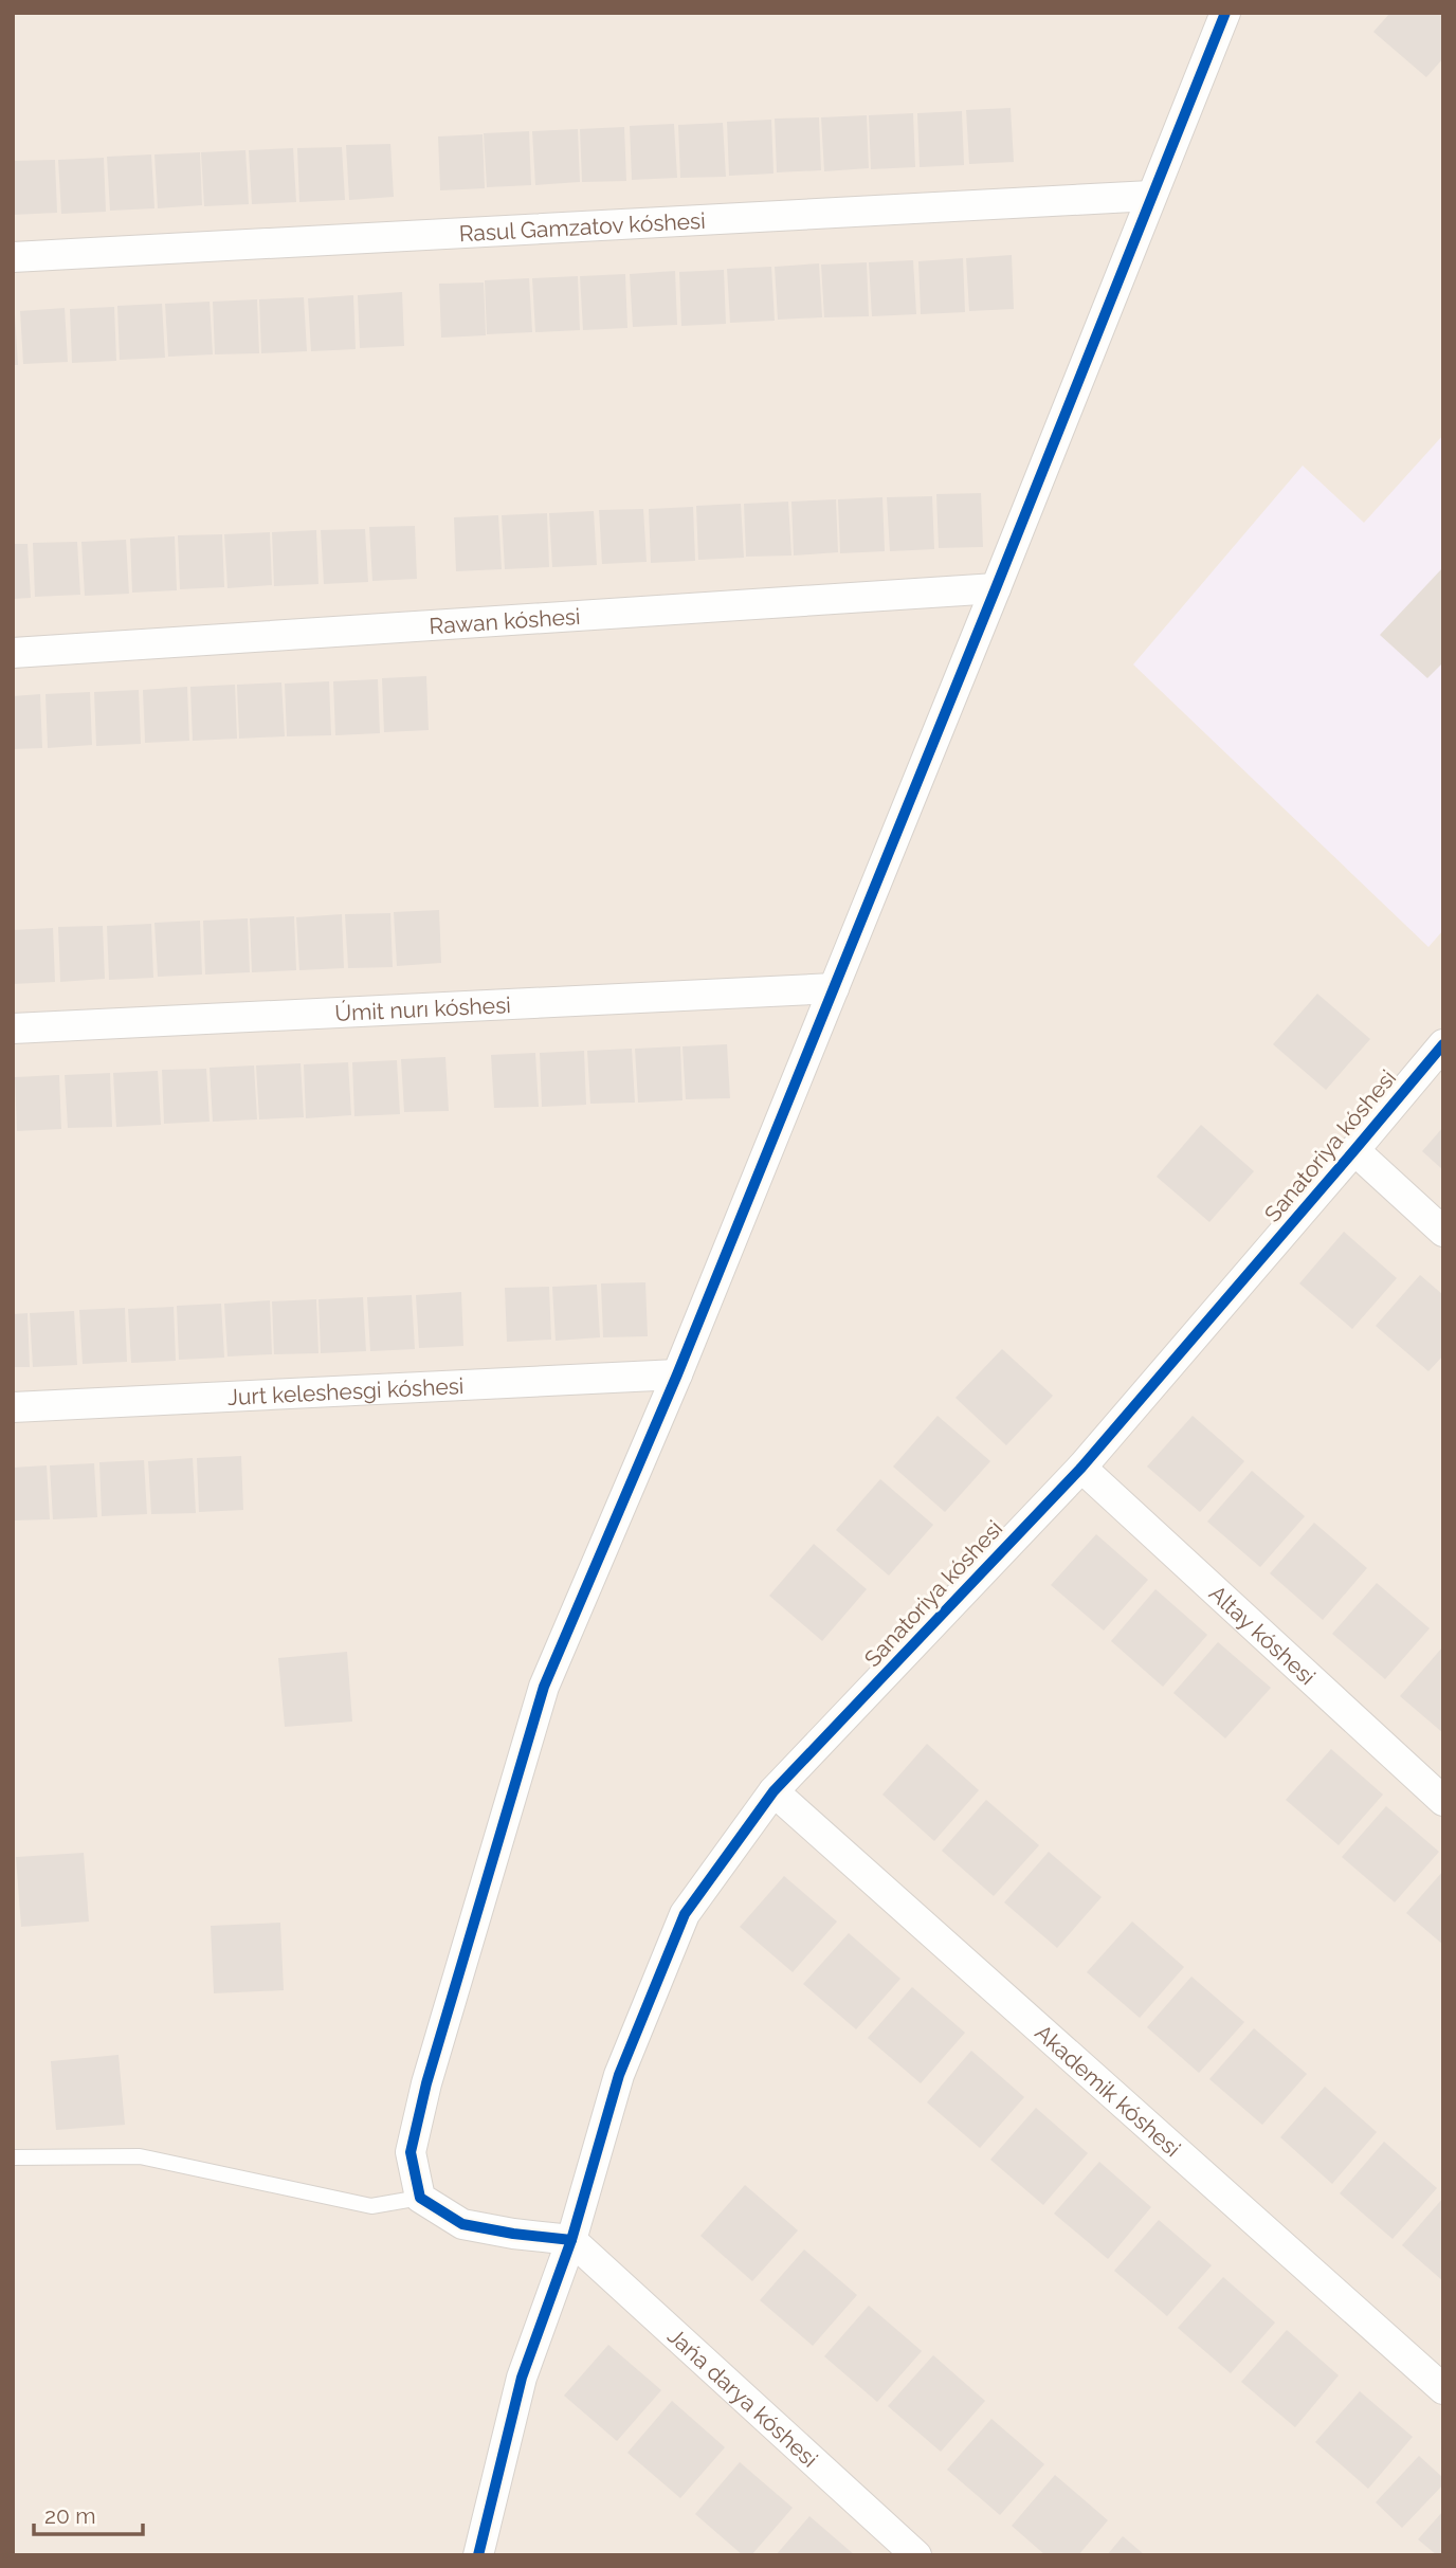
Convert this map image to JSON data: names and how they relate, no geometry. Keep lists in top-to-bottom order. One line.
{"streets":{"street":["Rasul Gamzatov kóshesi","Rawan kóshesi","Úmit nurı kóshesi","Sanatoriya kóshesi","Jurt keleshesgi kóshesi","Altay kóshesi","Akademik kóshesi","Jańa darya kóshesi"]},"crossings":[["Sanatoriya kóshesi","Altay kóshesi"],["Sanatoriya kóshesi","Akademik kóshesi"],["Sanatoriya kóshesi","Jańa darya kóshesi"]],"scale_bar":"20 m"}
